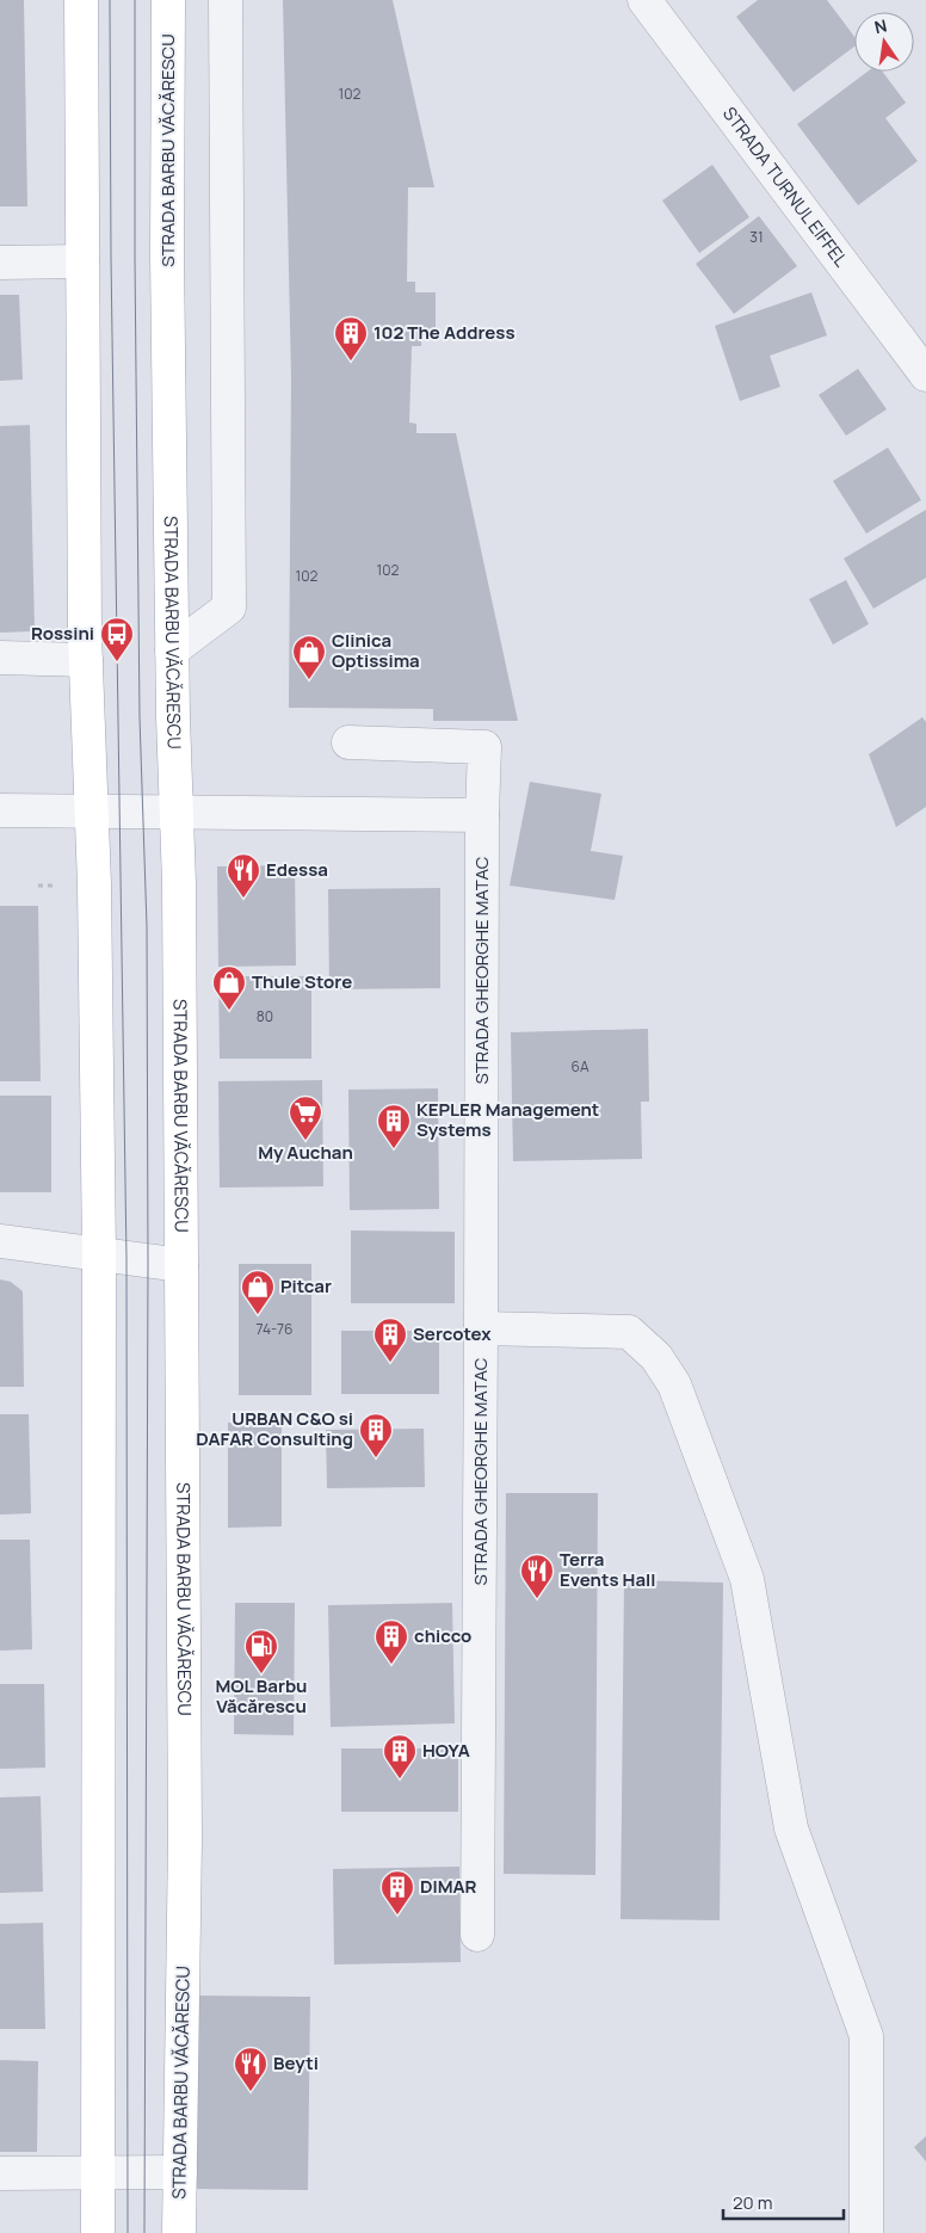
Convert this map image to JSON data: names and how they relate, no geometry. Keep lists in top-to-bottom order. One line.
{"streets":{"main road":["STRADA BARBU VĂCĂRESCU"],"street":["STRADA TURNUL EIFFEL","STRADA GHEORGHE MATAC"]},"places":{"building":["102 The Address","KEPLER Management Systems","Sercotex","URBAN C&O si DAFAR Consulting","chicco","HOYA","DIMAR"],"bus stop":["Rossini"],"shop":["Clinica Optissima","Thule Store","Pitcar"],"restaurant":["Edessa","Terra Events Hall","Beyti"],"supermarket":["My Auchan"],"fuel station":["MOL Barbu Văcărescu"]},"house_numbers":["102","31","102","102","80","6A","74-76"],"scale_bar":"20 m","north":"top"}
